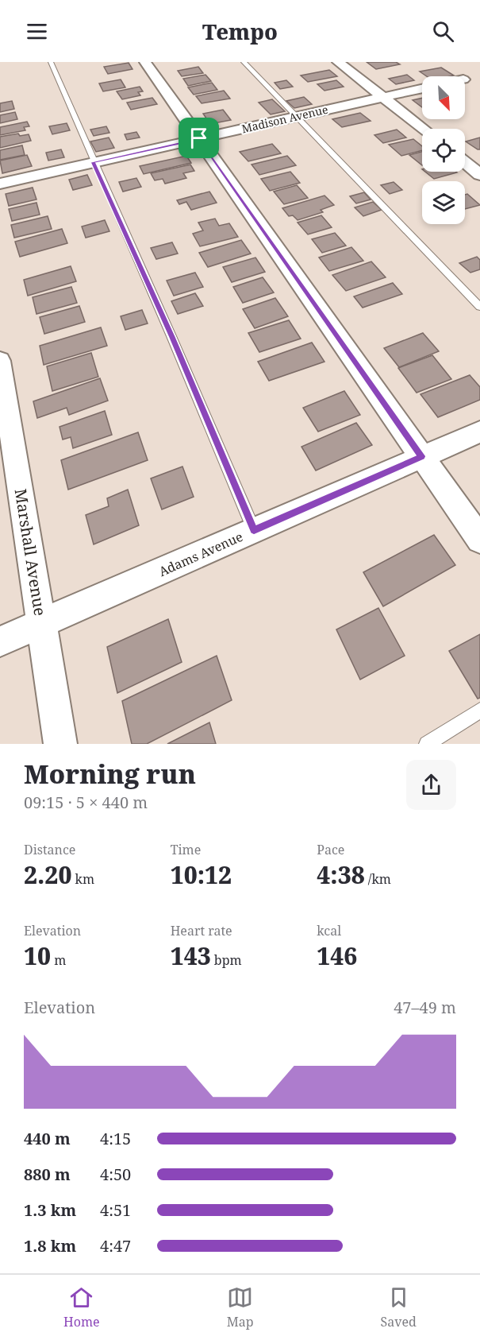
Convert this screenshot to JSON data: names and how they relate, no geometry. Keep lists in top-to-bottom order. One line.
{"streets":{"street":["Madison Avenue","Marshall Avenue","Adams Avenue"]},"crossings":[["Marshall Avenue","Adams Avenue"]],"north":"bottom right","page":{"header":"Tempo","heading":["Morning run","09:15 · 5 × 440 m"],"stats":[["Distance","2.20 km"],["Time","10:12"],["Pace","4:38 /km"],["Elevation","10 m"],["Heart rate","143 bpm"],["kcal","146"]],"chart":["Elevation","47–49 m"],"list":[{"name":"440 m","note":"4:15"},{"name":"880 m","note":"4:50"},{"name":"1.3 km","note":"4:51"},{"name":"1.8 km","note":"4:47"}],"tabs":["Home","Map","Saved"]}}
